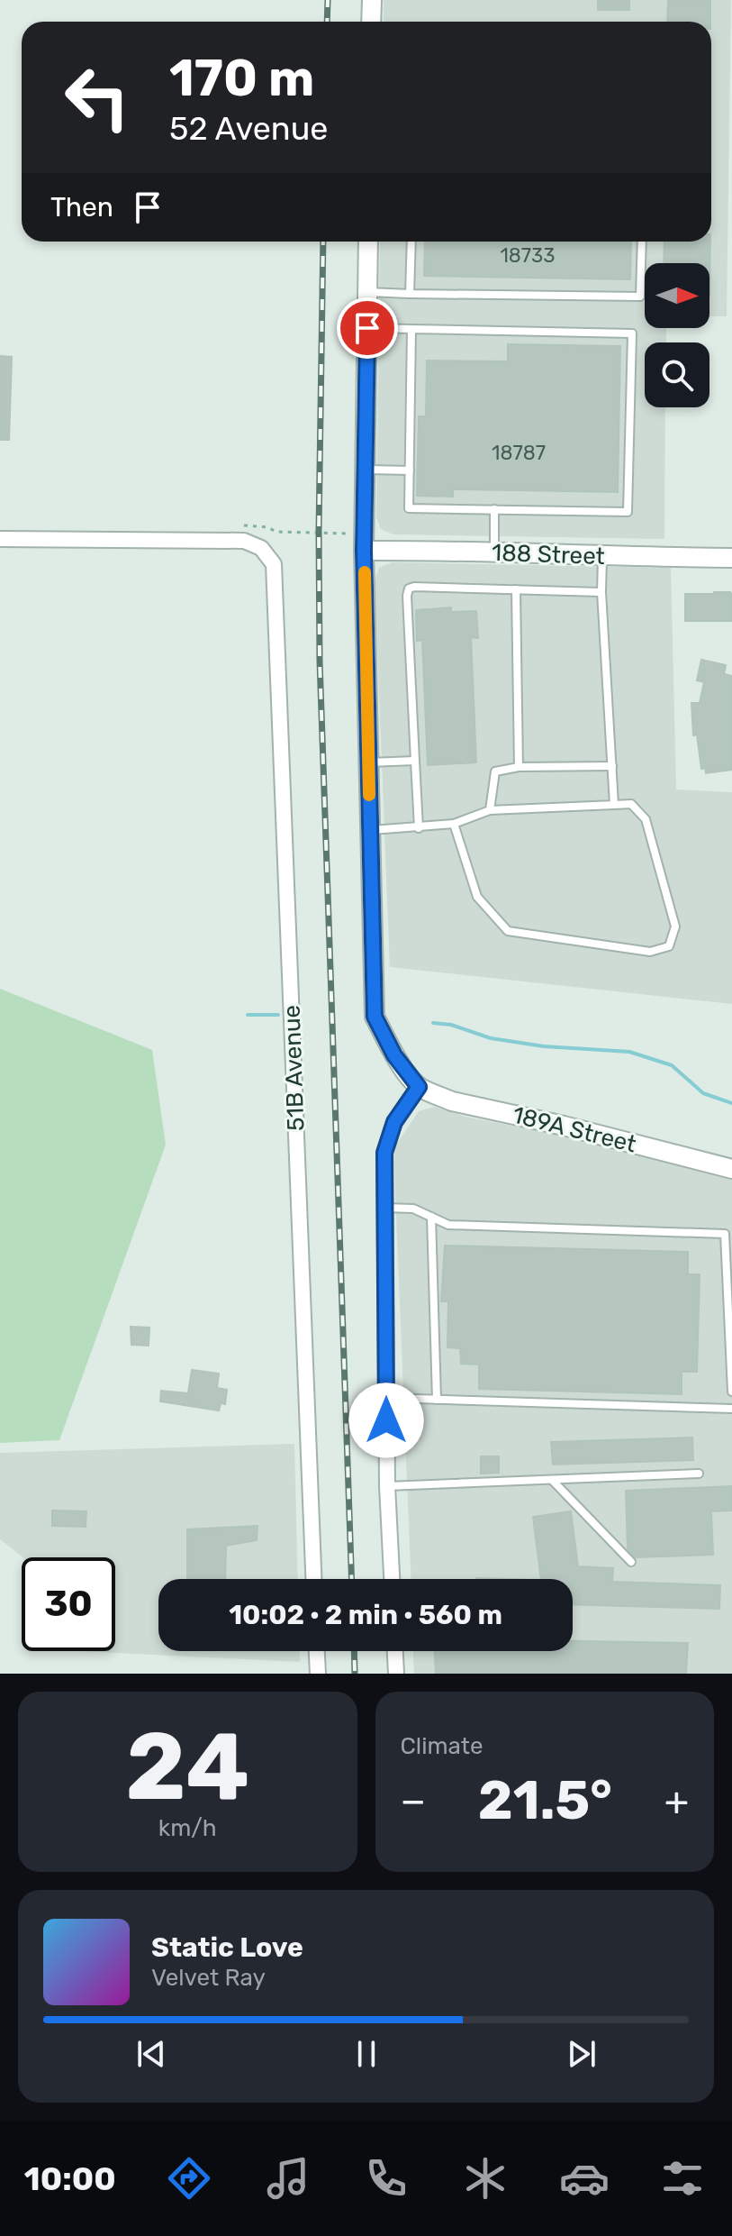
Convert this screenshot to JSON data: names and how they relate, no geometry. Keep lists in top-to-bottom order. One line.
{"streets":{"street":["188 Street","51B Avenue","189A Street"]},"house_numbers":["18733","18787"],"north":"right","page":{"turn":["170 m","52 Avenue"],"then":"Then","limit":"30","trip":"10:02 · 2 min · 560 m","tile":[["24","km/h"],"Climate"],"heat":["−","21.5°","+"],"song":["Static Love","Velvet Ray"],"tabs":"10:00"}}
